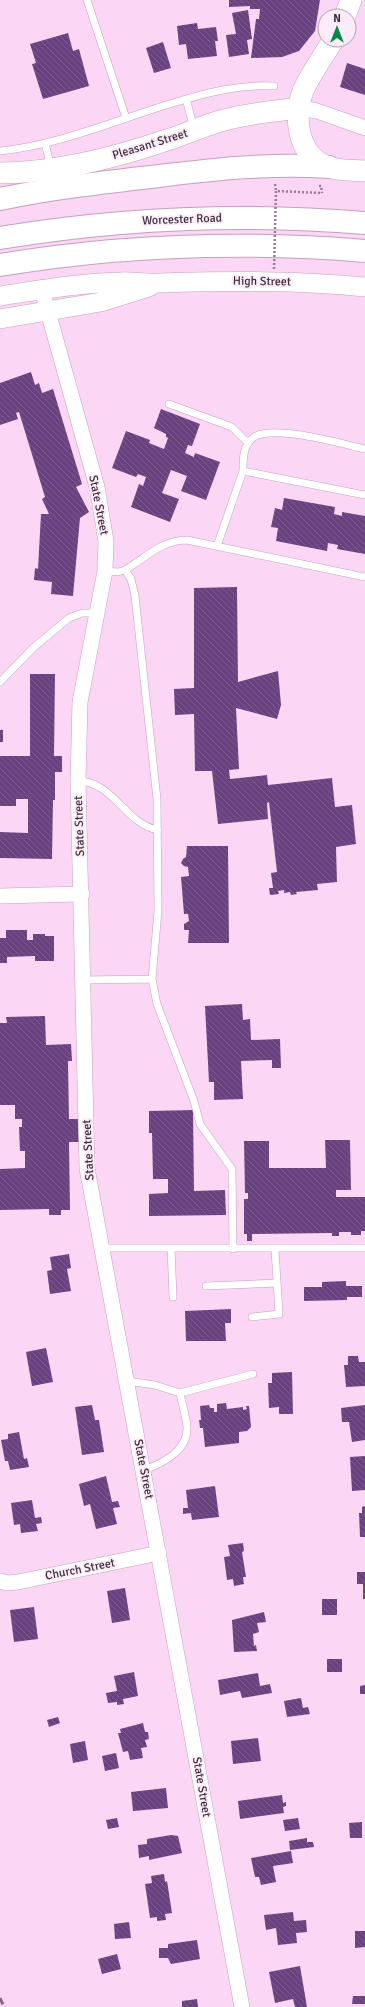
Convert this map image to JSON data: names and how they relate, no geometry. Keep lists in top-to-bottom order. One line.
{"streets":{"highway":["Worcester Road"],"main road":["Pleasant Street"],"street":["High Street","State Street","Church Street"]},"crossings":[["High Street","State Street"],["State Street","Church Street"]],"north":"top"}
